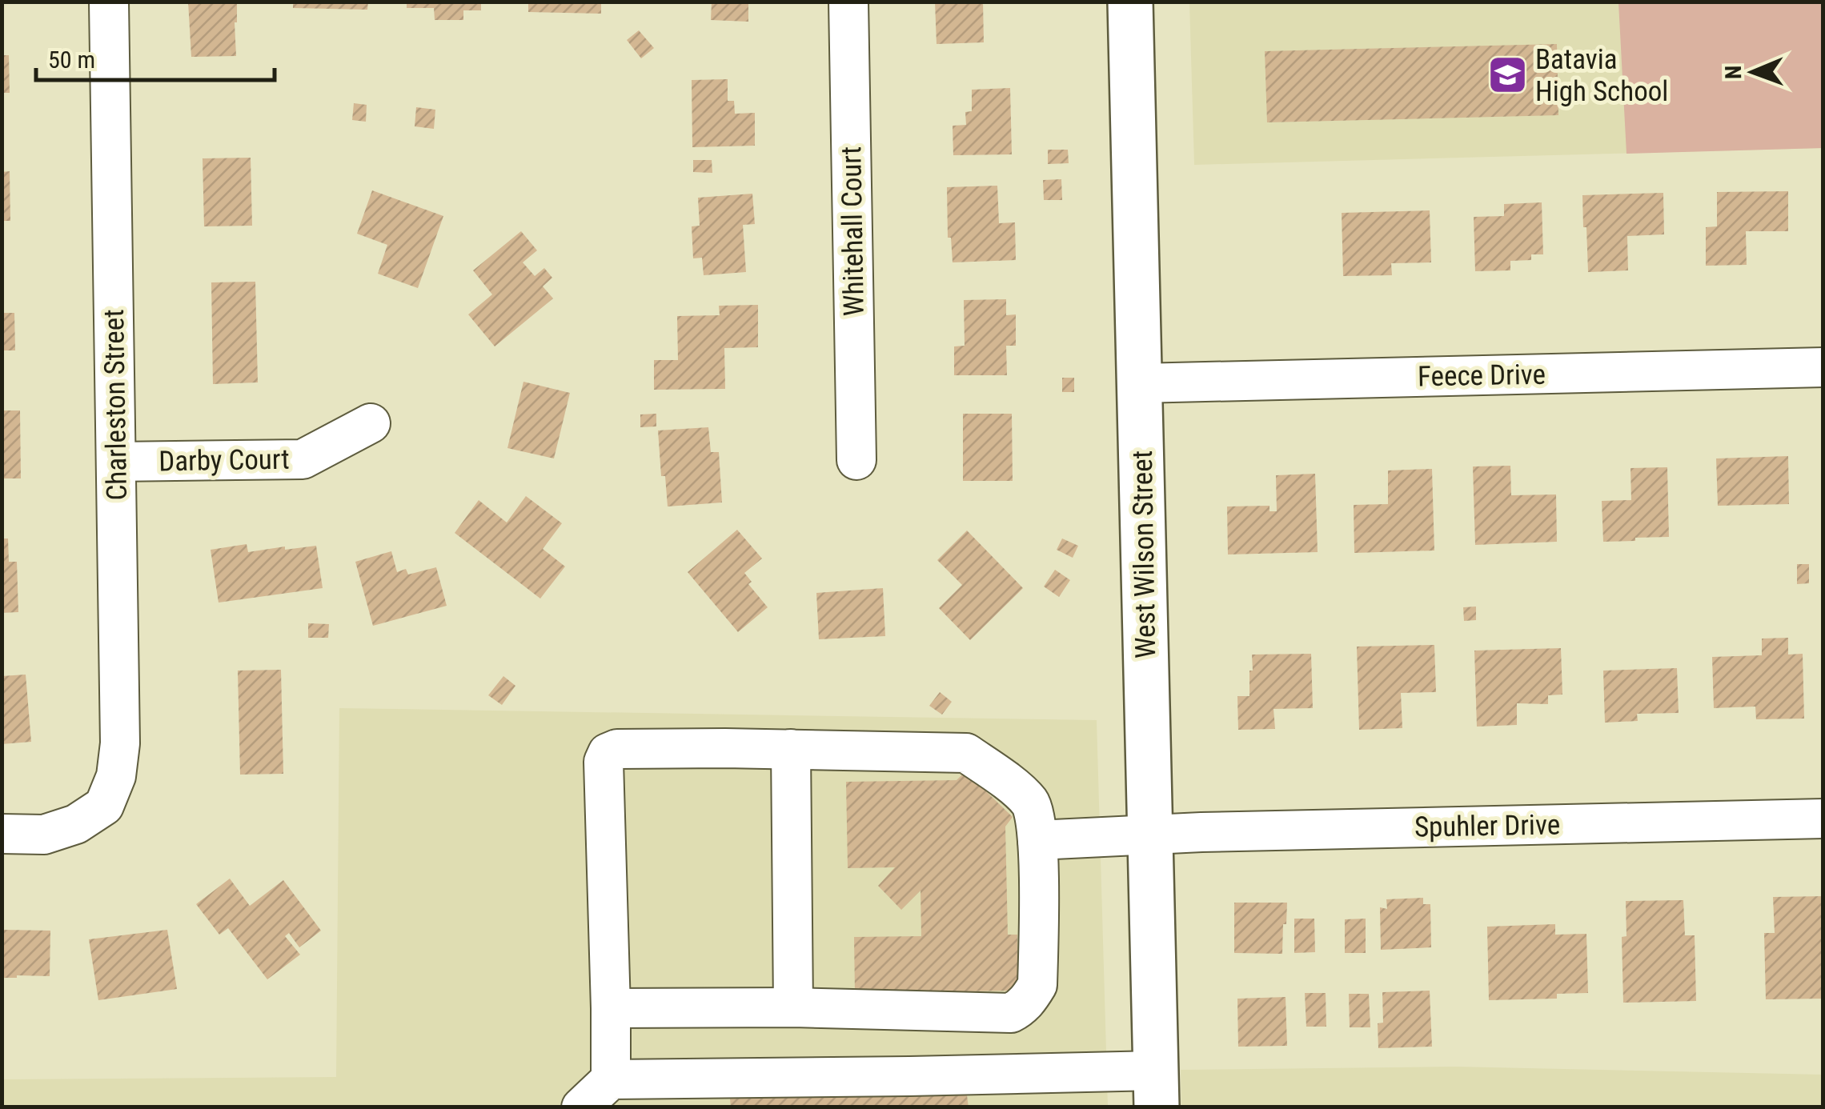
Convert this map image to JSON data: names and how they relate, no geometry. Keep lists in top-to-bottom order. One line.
{"streets":{"main road":["West Wilson Street"],"street":["Whitehall Court","Feece Drive","Charleston Street","Darby Court","Spuhler Drive"]},"crossings":[["Feece Drive","West Wilson Street"],["Charleston Street","Darby Court"],["West Wilson Street","Spuhler Drive"]],"places":{"school or university":["Batavia High School"]},"scale_bar":"50 m","north":"left"}
